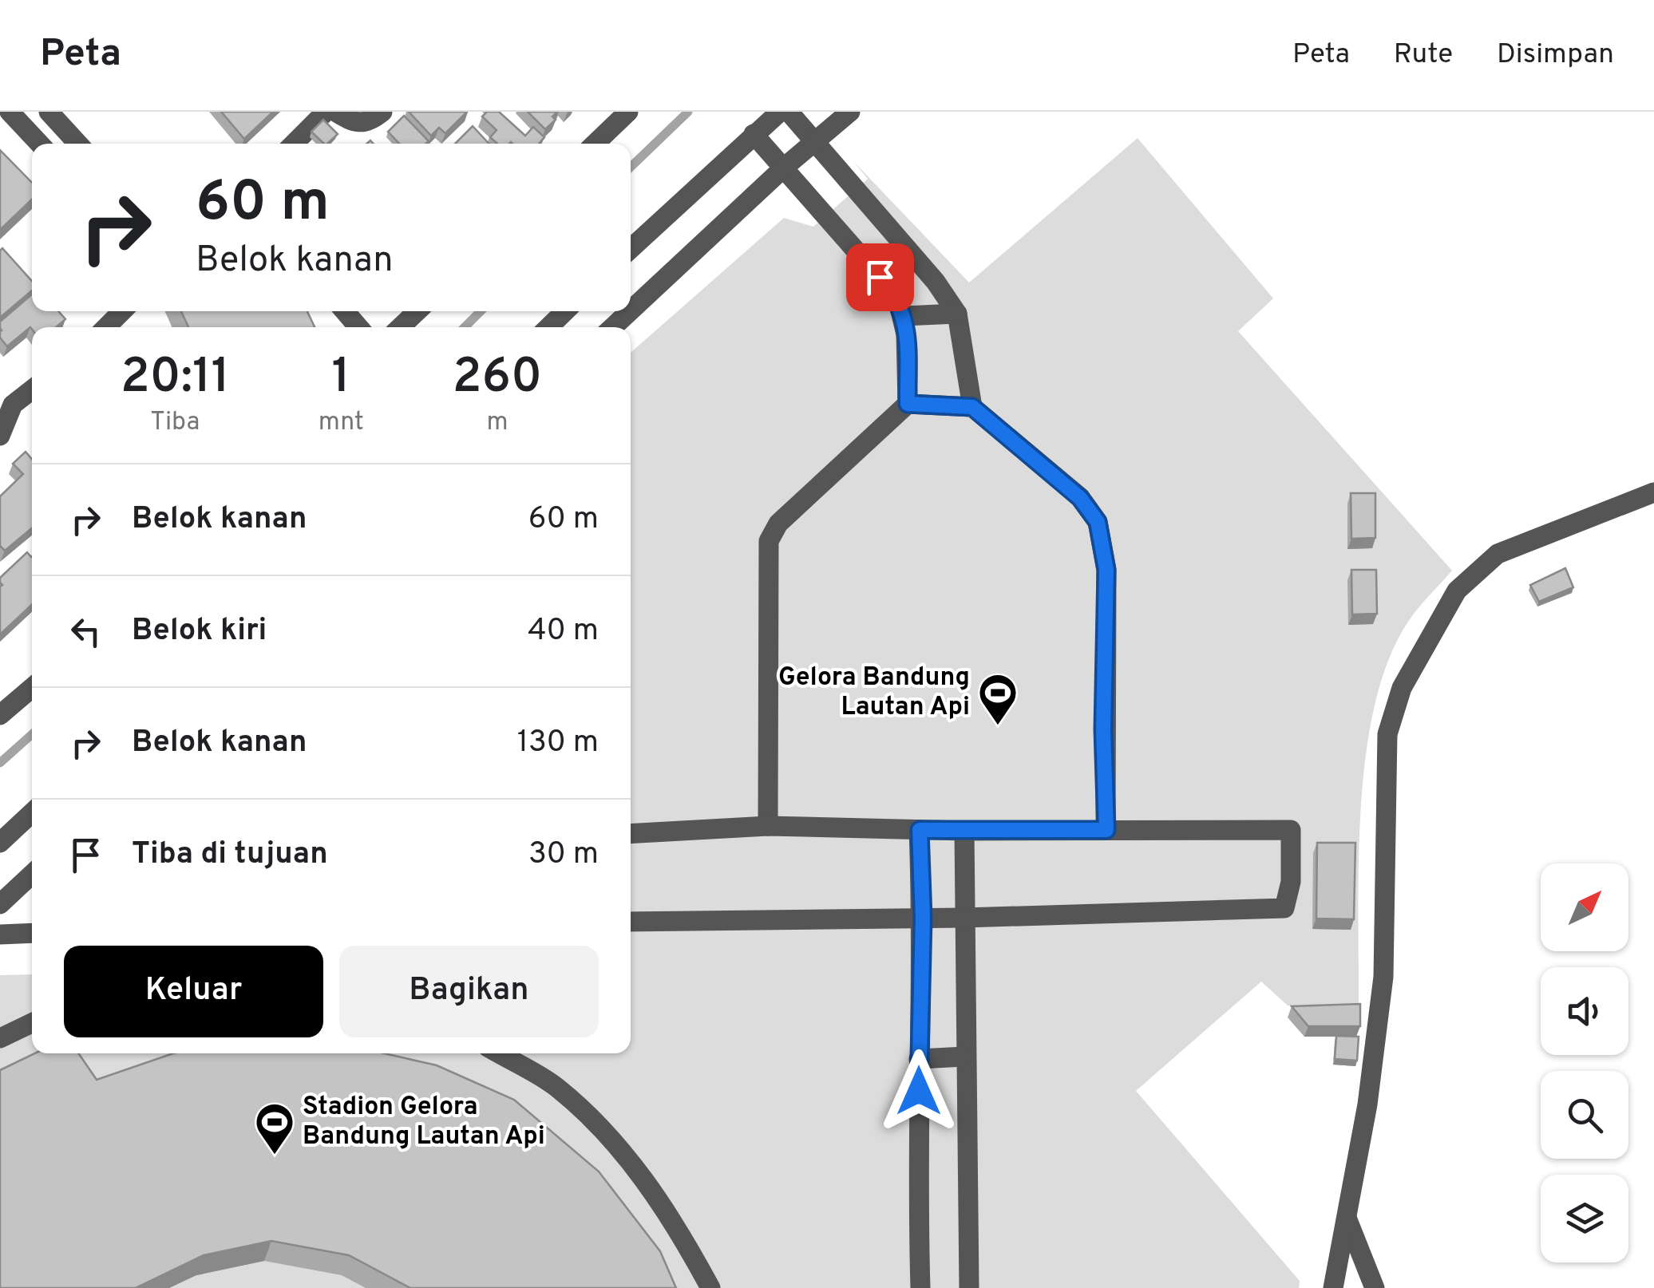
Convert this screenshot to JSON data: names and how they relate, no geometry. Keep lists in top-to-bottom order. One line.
{"places":{"sports":["Gelora Bandung Lautan Api","Stadion Gelora Bandung Lautan Api"]},"north":"top right","page":{"header":"Peta","nav":["Peta","Rute","Disimpan"],"turn":["60 m","Belok kanan"],"eta":["20:11","Tiba","1","mnt","260","m"],"list":[{"name":"Belok kanan","value":"60 m"},{"name":"Belok kiri","value":"40 m"},{"name":"Belok kanan","value":"130 m"},{"name":"Tiba di tujuan","value":"30 m"}],"buttons":["Keluar","Bagikan"]}}
